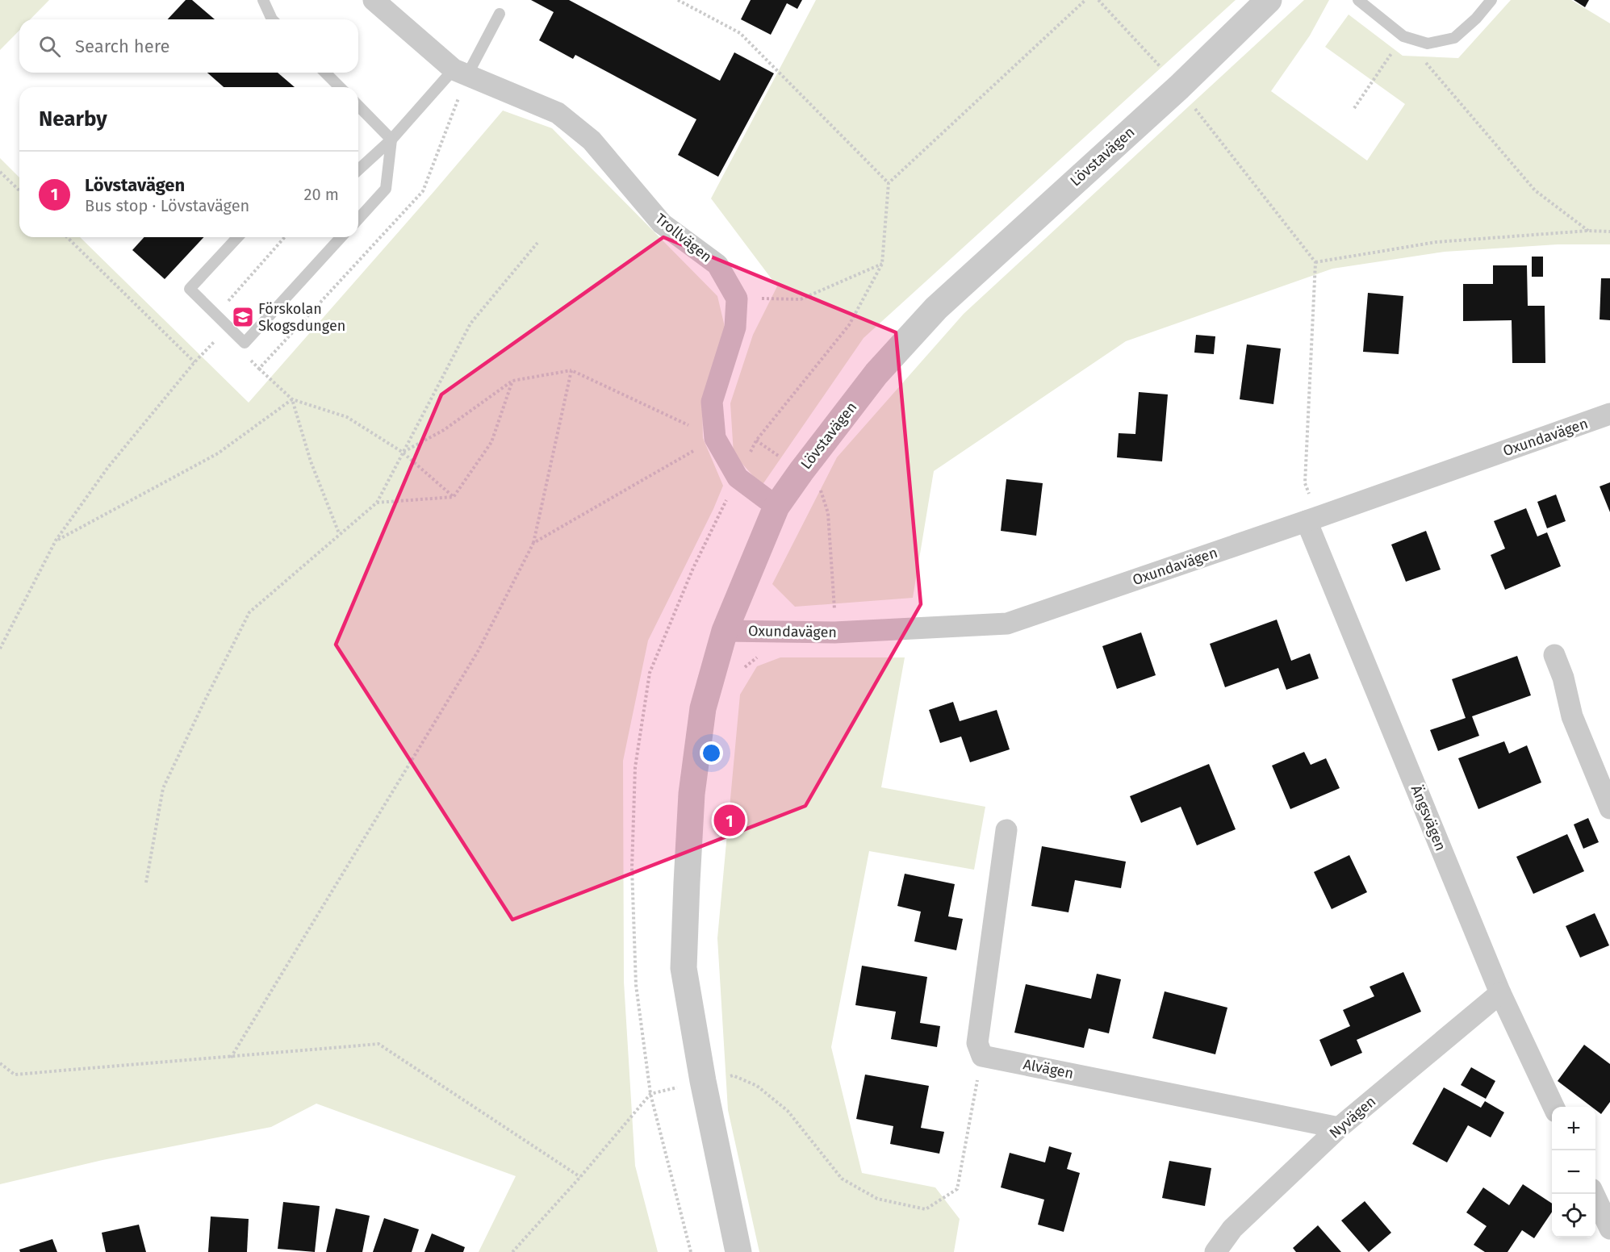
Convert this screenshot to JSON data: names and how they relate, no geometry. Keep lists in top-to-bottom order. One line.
{"streets":{"street":["Lövstavägen","Trollvägen","Oxundavägen","Ängsvägen","Alvägen","Nyvägen"]},"crossings":[["Lövstavägen","Oxundavägen"],["Oxundavägen","Ängsvägen"],["Ängsvägen","Nyvägen"],["Alvägen","Nyvägen"]],"places":{"school or university":["Förskolan Skogsdungen"]},"page":{"search":"Search here","heading":"Nearby","list":[{"mark":"1","name":"Lövstavägen","note":"Bus stop · Lövstavägen","value":"20 m"}],"pins":"1","map_buttons":["+","−"]}}
